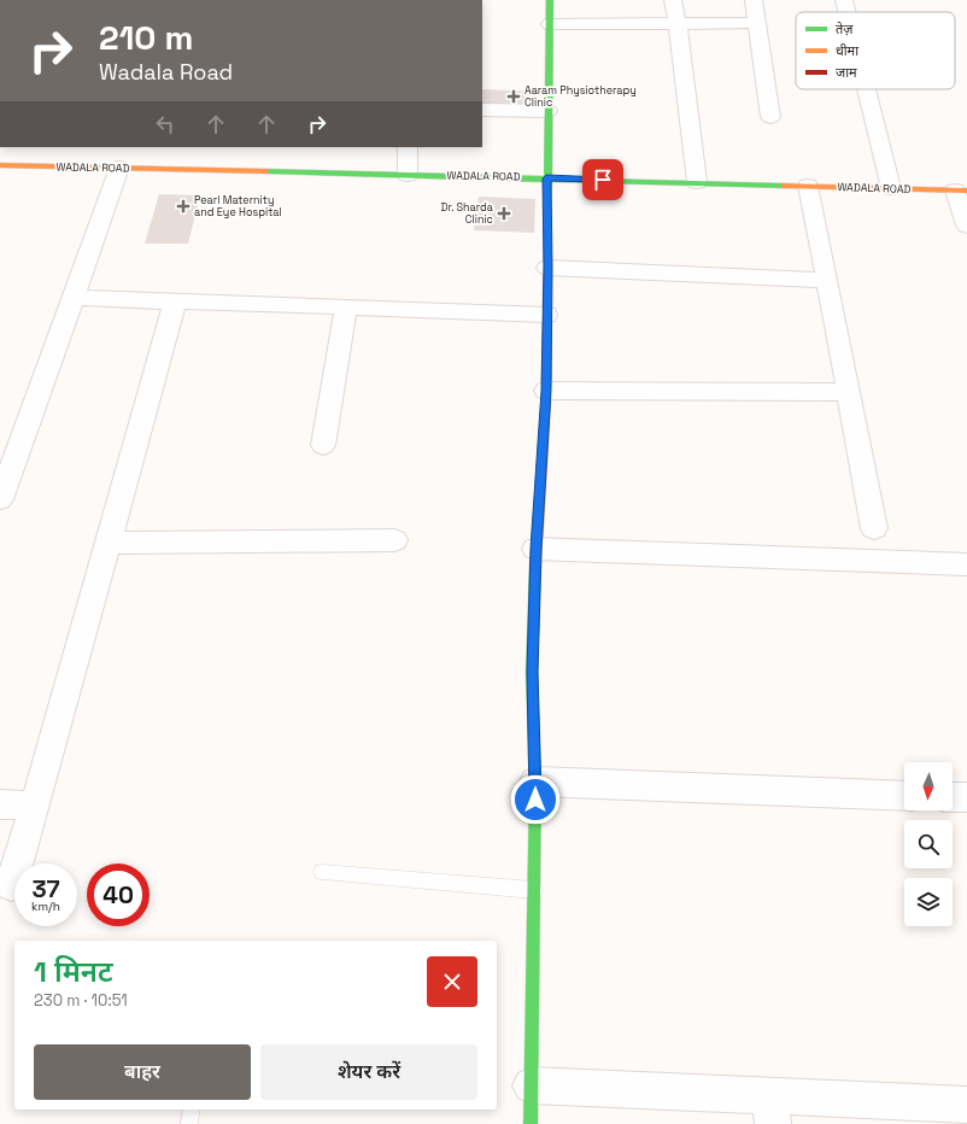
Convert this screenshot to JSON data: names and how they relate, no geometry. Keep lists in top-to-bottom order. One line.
{"streets":{"street":["WADALA ROAD"]},"places":{"health":["Aaram Physiotherapy Clinic","Pearl Maternity and Eye Hospital","Dr. Sharda Clinic"]},"legend":["तेज़","धीमा","जाम"],"north":"bottom","page":{"turn":["210 m","Wadala Road"],"speed":"37 km/h","limit":"40","heading":["1 मिनट","230 m · 10:51"],"buttons":["बाहर","शेयर करें"]}}
